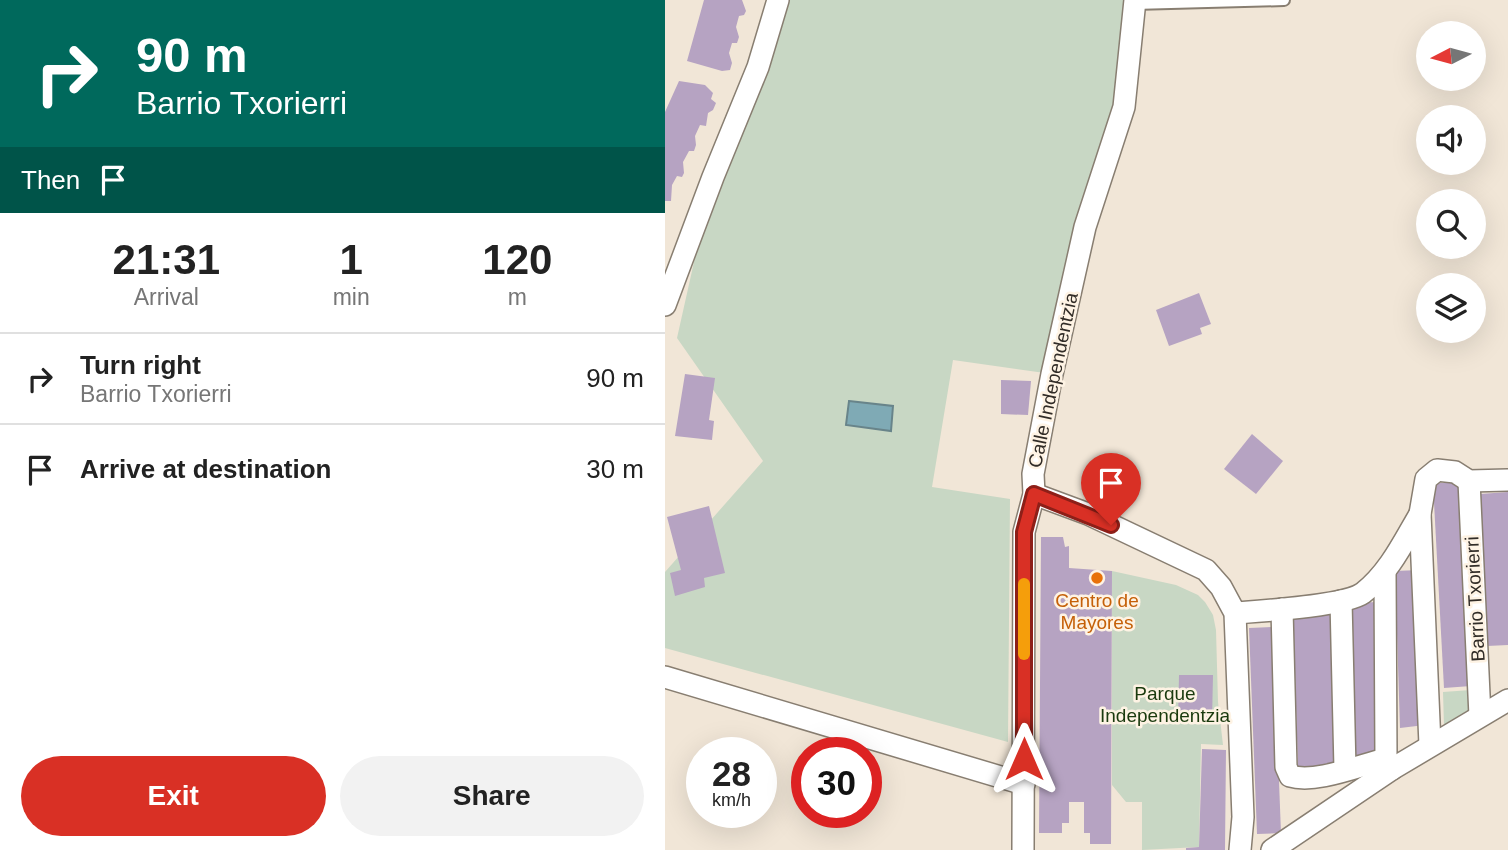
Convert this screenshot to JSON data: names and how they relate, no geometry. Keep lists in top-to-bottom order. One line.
{"streets":{"street":["Calle Independentzia","Barrio Txorierri"]},"parks":["Parque Independentzia"],"places":["Centro de Mayores"],"north":"left","page":{"turn":["90 m","Barrio Txorierri"],"then":"Then","eta":["21:31","Arrival","1","min","120","m"],"list":[{"name":"Turn right","note":"Barrio Txorierri","value":"90 m"},{"name":"Arrive at destination","value":"30 m"}],"speed":"28 km/h","limit":"30","buttons":["Exit","Share"]}}
